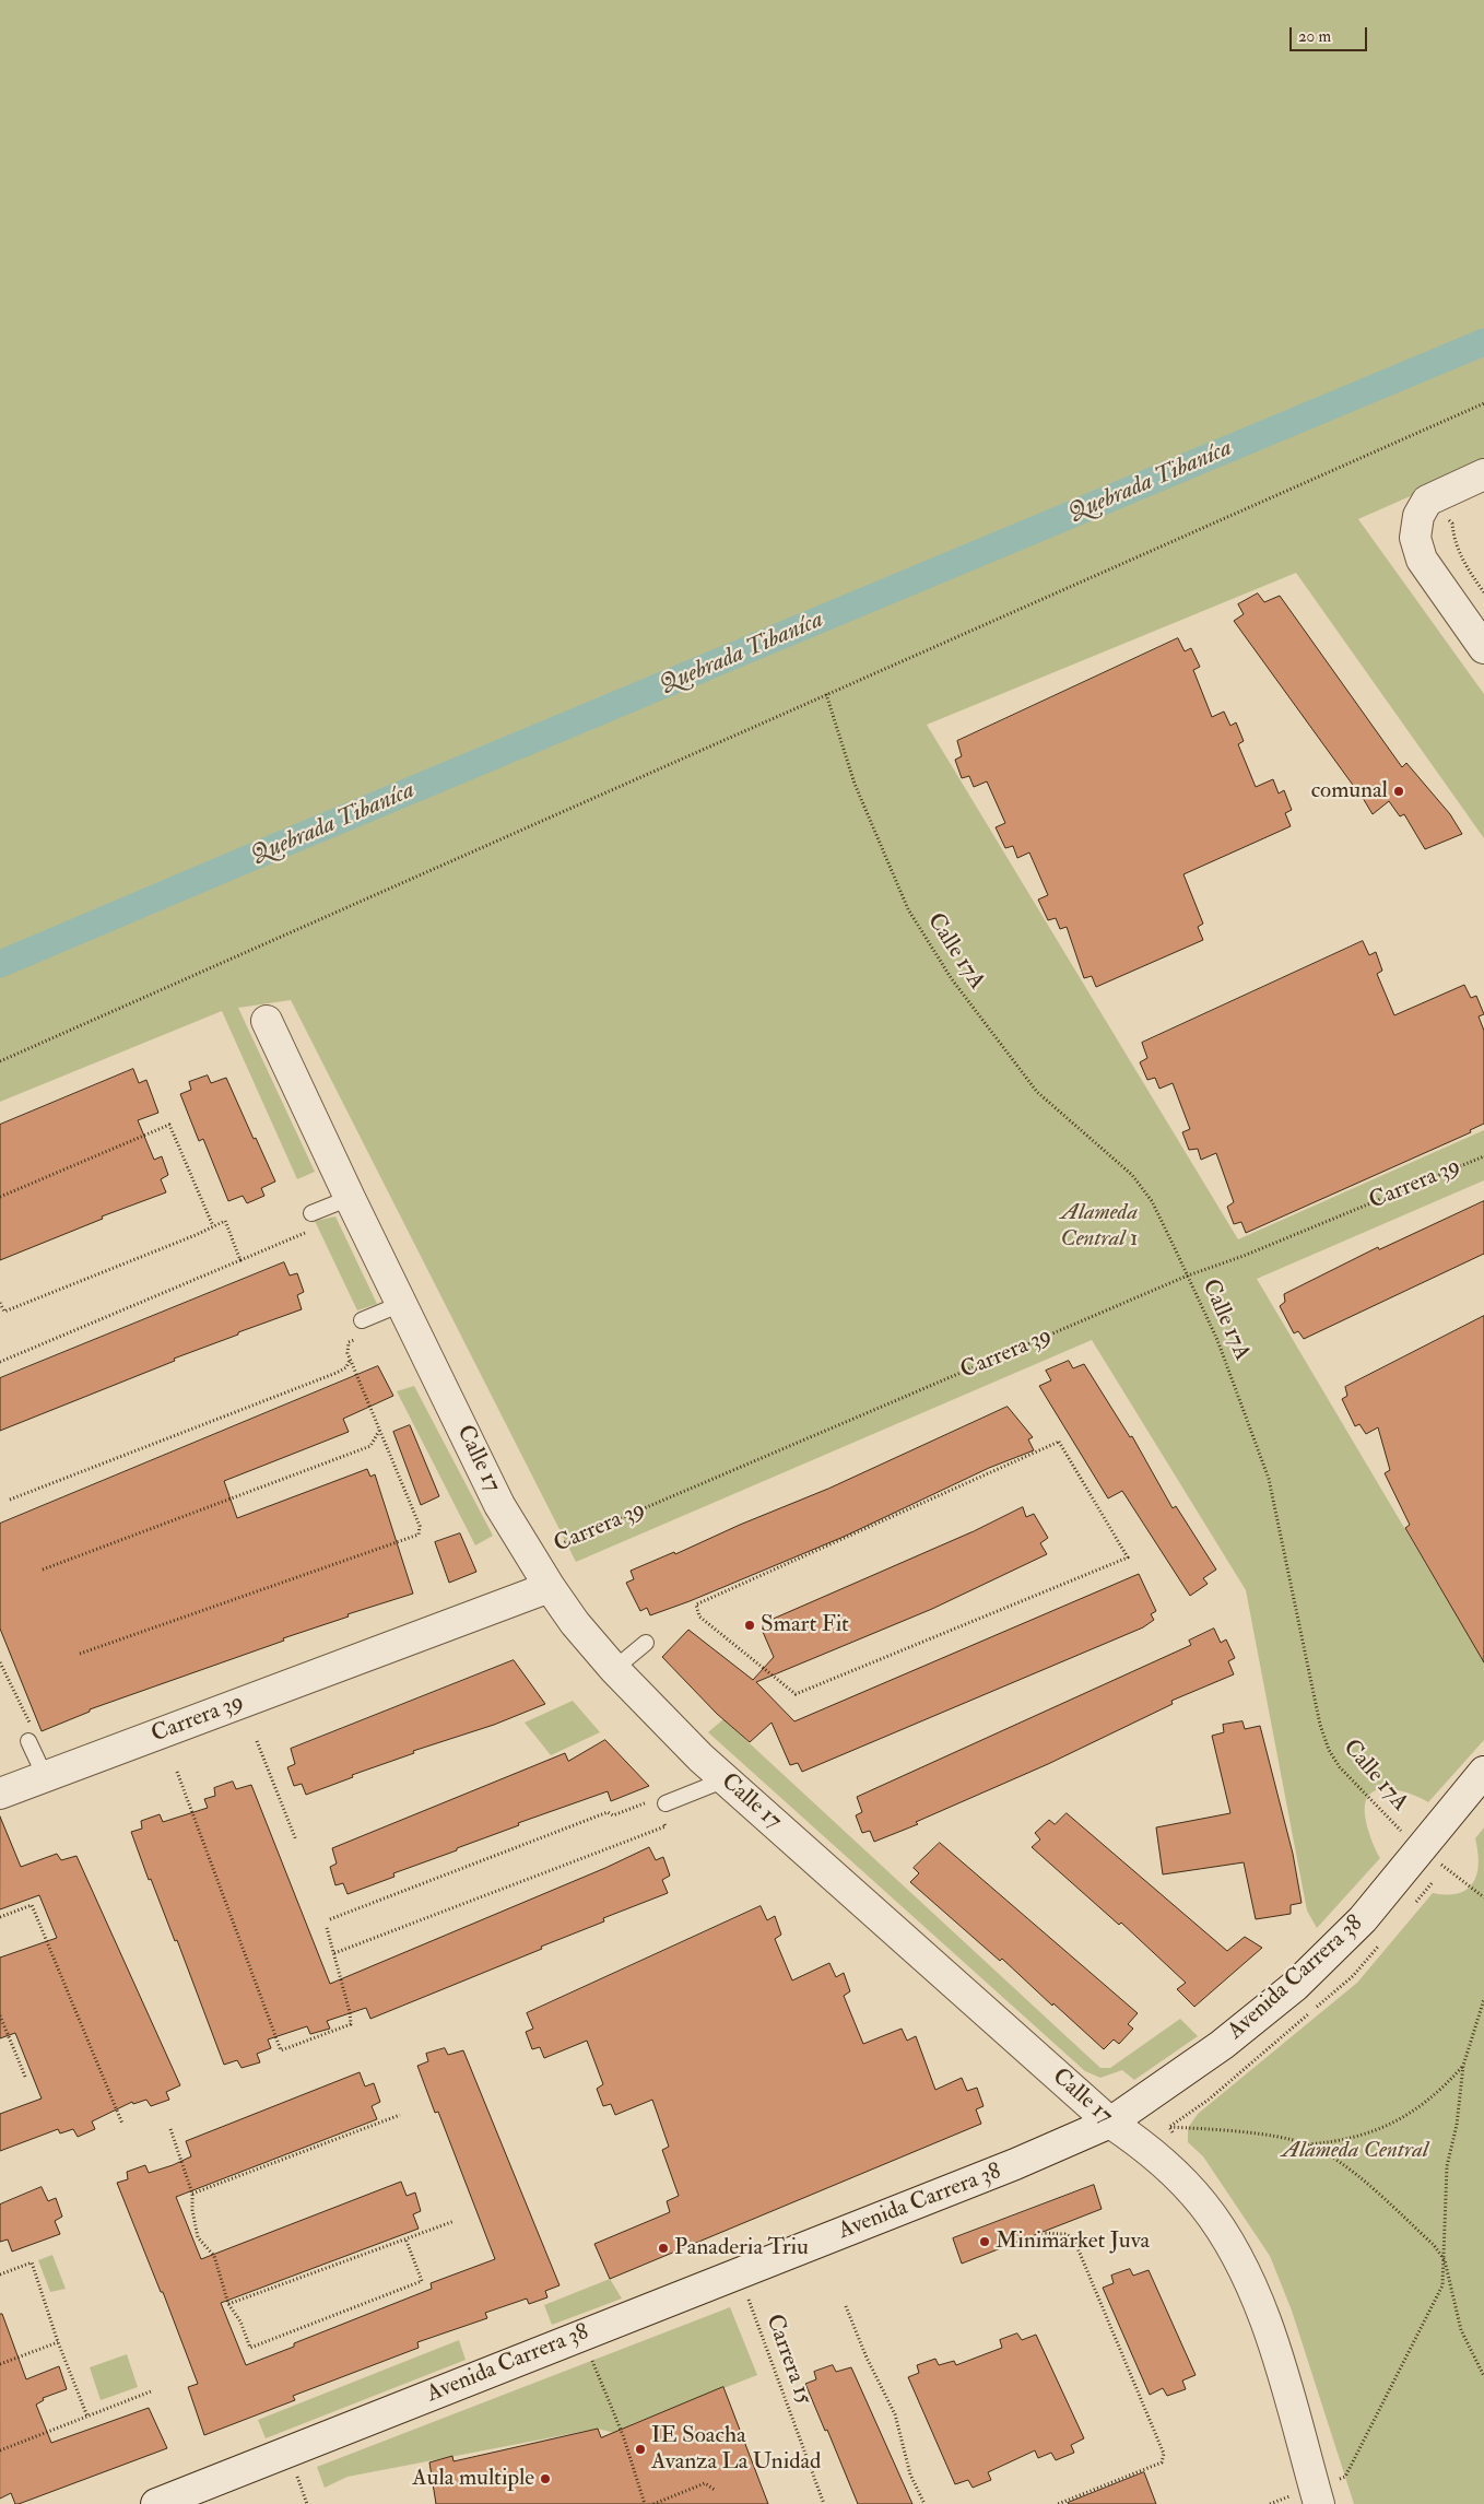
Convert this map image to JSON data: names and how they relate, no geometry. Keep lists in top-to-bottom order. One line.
{"streets":{"street":["Carrera 39","Calle 17","Avenida Carrera 38"],"path":["Calle 17A","Carrera 15"]},"crossings":[["Calle 17A","Carrera 39"],["Calle 17A","Avenida Carrera 38"],["Carrera 39","Calle 17"],["Calle 17","Avenida Carrera 38"]],"water":["Quebrada Tibaníca"],"parks":["Alameda Central 1","Alameda Central"],"places":["comunal","Smart Fit","Minimarket Juva","Panaderia Triu","IE Soacha Avanza La Unidad","Aula multiple"],"scale_bar":"20 m"}
